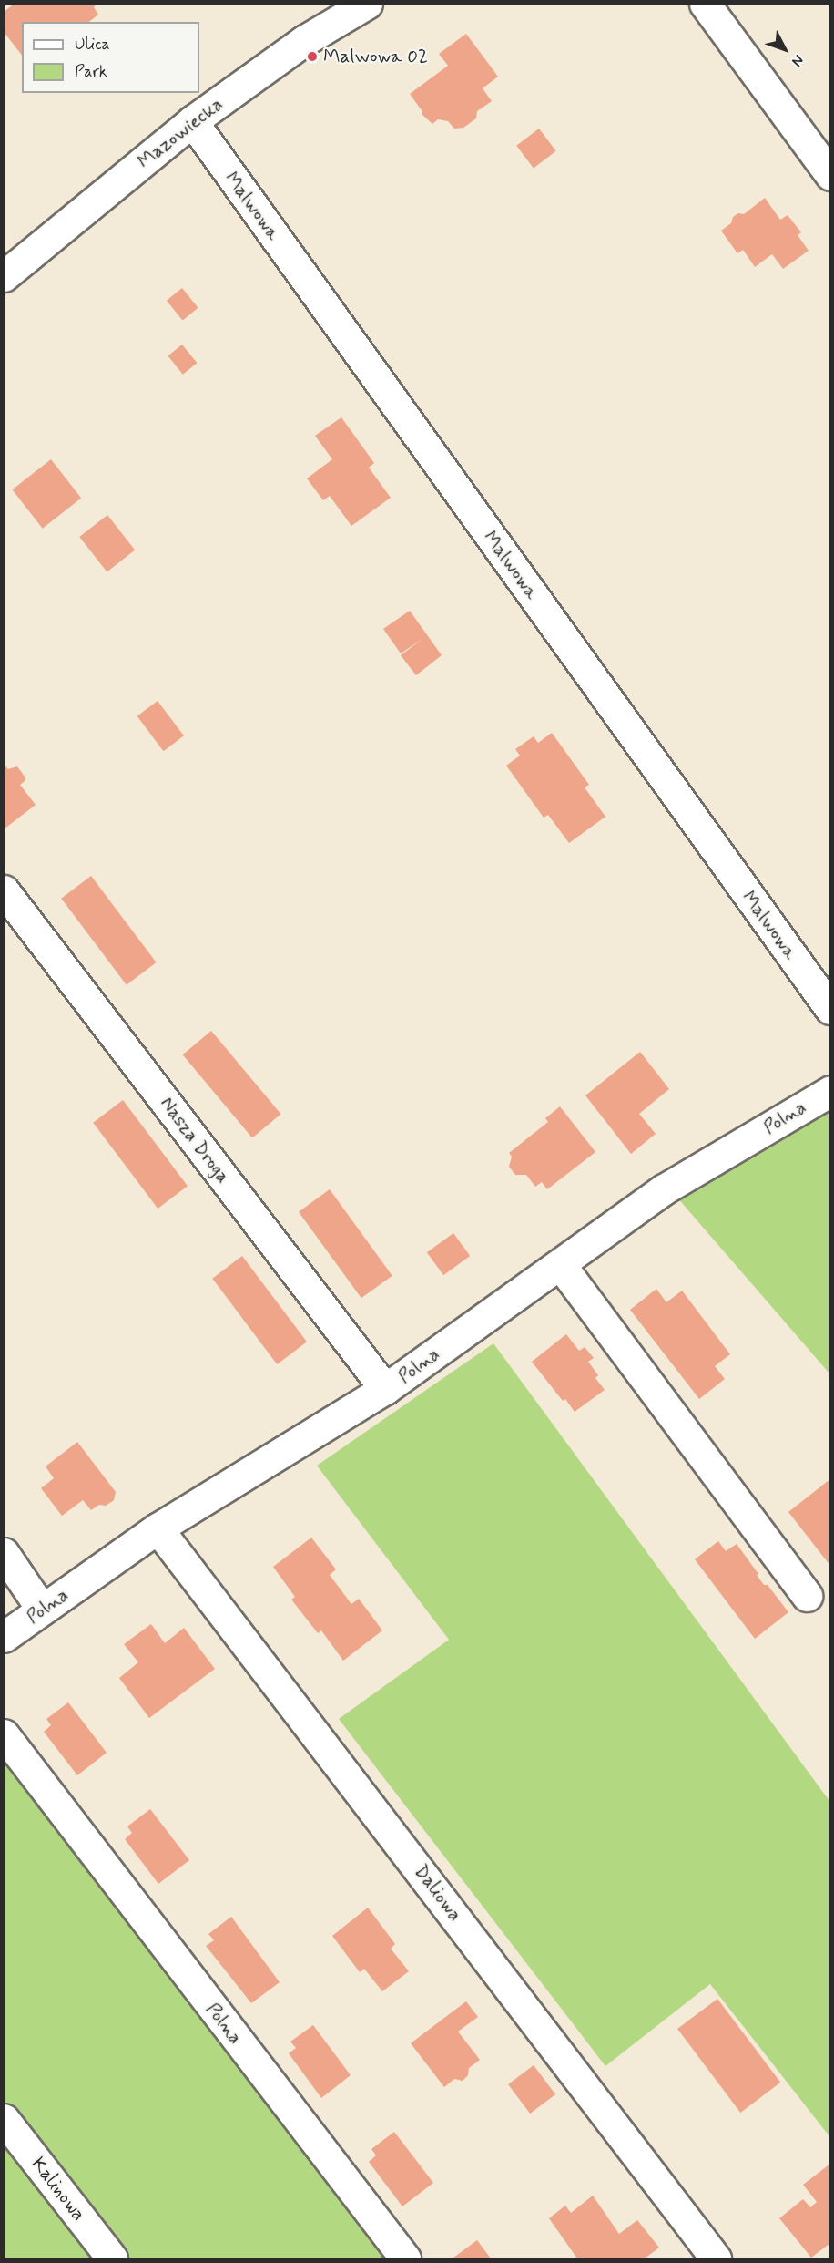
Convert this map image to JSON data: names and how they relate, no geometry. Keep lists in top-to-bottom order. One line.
{"streets":{"street":["Mazowiecka","Malwowa","Polna","Nasza Droga","Daliowa","Kalinowa"]},"crossings":[["Mazowiecka","Malwowa"],["Polna","Nasza Droga"],["Polna","Daliowa"]],"places":["Malwowa 02"],"legend":["Ulica","Park"],"north":"bottom right"}
